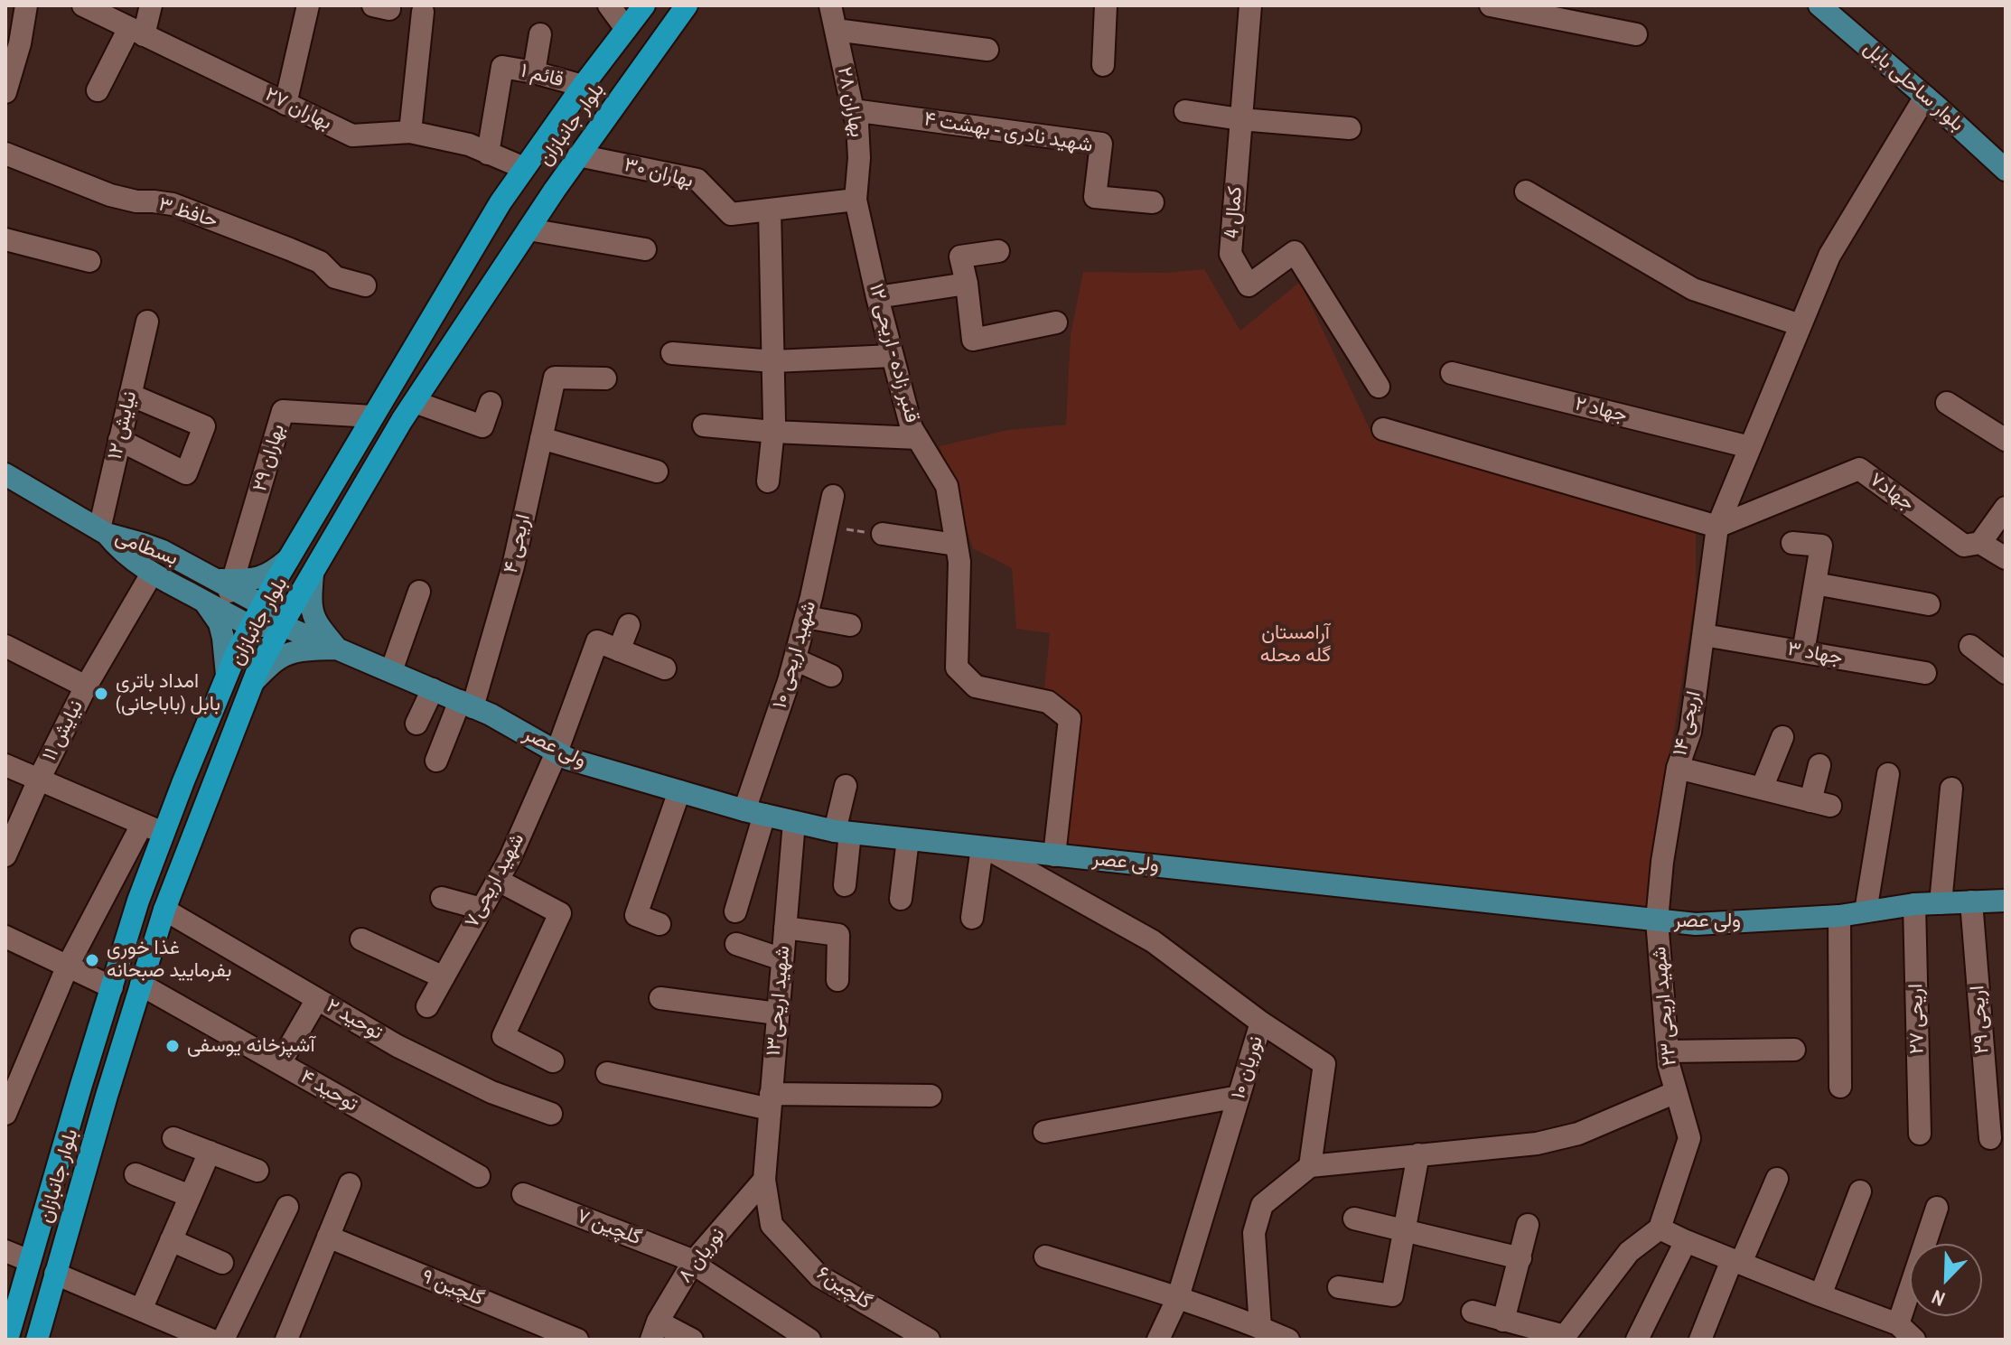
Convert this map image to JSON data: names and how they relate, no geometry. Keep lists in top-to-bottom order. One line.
{"streets":{"highway":["بلوار جانبازان"],"main road":["بلوار ساحلی بابل","بسطامی","ولی عصر"],"street":["قائم ۱","بهاران ۲۸","بهاران ۲۷","شهید نادری - بهشت ۴","بهاران ۳۰","کمال 4","حافظ ۳","قنبر زاده - اریحی ۱۲","جهاد ۲","نیایش ۱۲","بهاران ۲۹","جهاد۷","اریحی ۴","جهاد ۳","شهید اریحی ۱۰","اریحی ۱۴","نیایش ۱۱","شهید اریحی۷","شهید اریحی۱۳","شهید اریحی ۲۳","اریحی ۲۷","توحید ۲","اریحی ۲۹","نوریان ۱۰","توحید ۴","گلچین ۷","نوریان ۸","گلچین ۹","گلچین۶"]},"crossings":[["قائم ۱","بهاران ۲۷"],["قائم ۱","بلوار جانبازان"],["بلوار ساحلی بابل","اریحی ۱۴"],["بهاران ۲۸","شهید نادری - بهشت ۴"],["بهاران ۲۸","قنبر زاده - اریحی ۱۲"],["بهاران ۲۷","بلوار جانبازان"],["بلوار جانبازان","بهاران ۳۰"],["بلوار جانبازان","بهاران ۲۹"],["بلوار جانبازان","بسطامی"],["بلوار جانبازان","ولی عصر"],["بلوار جانبازان","توحید ۲"],["بلوار جانبازان","توحید ۴"],["قنبر زاده - اریحی ۱۲","ولی عصر"],["جهاد ۲","اریحی ۱۴"],["نیایش ۱۲","بسطامی"],["بهاران ۲۹","بسطامی"],["جهاد۷","اریحی ۱۴"],["اریحی ۴","ولی عصر"],["بسطامی","نیایش ۱۱"],["بسطامی","ولی عصر"],["جهاد ۳","اریحی ۱۴"],["شهید اریحی ۱۰","ولی عصر"],["اریحی ۱۴","ولی عصر"],["اریحی ۱۴","شهید اریحی ۲۳"],["ولی عصر","شهید اریحی۷"],["ولی عصر","شهید اریحی۱۳"],["ولی عصر","شهید اریحی ۲۳"],["ولی عصر","اریحی ۲۷"],["ولی عصر","اریحی ۲۹"],["ولی عصر","نوریان ۱۰"],["شهید اریحی۱۳","نوریان ۸"],["شهید اریحی۱۳","گلچین۶"],["گلچین ۷","نوریان ۸"],["نوریان ۸","گلچین۶"]],"parks":["آرامستان گله محله"],"places":["امداد باتری بابل (باباجانی)","غذا خوری بفرمایید صبحانه","آشپزخانه یوسفی"],"north":"bottom left"}
